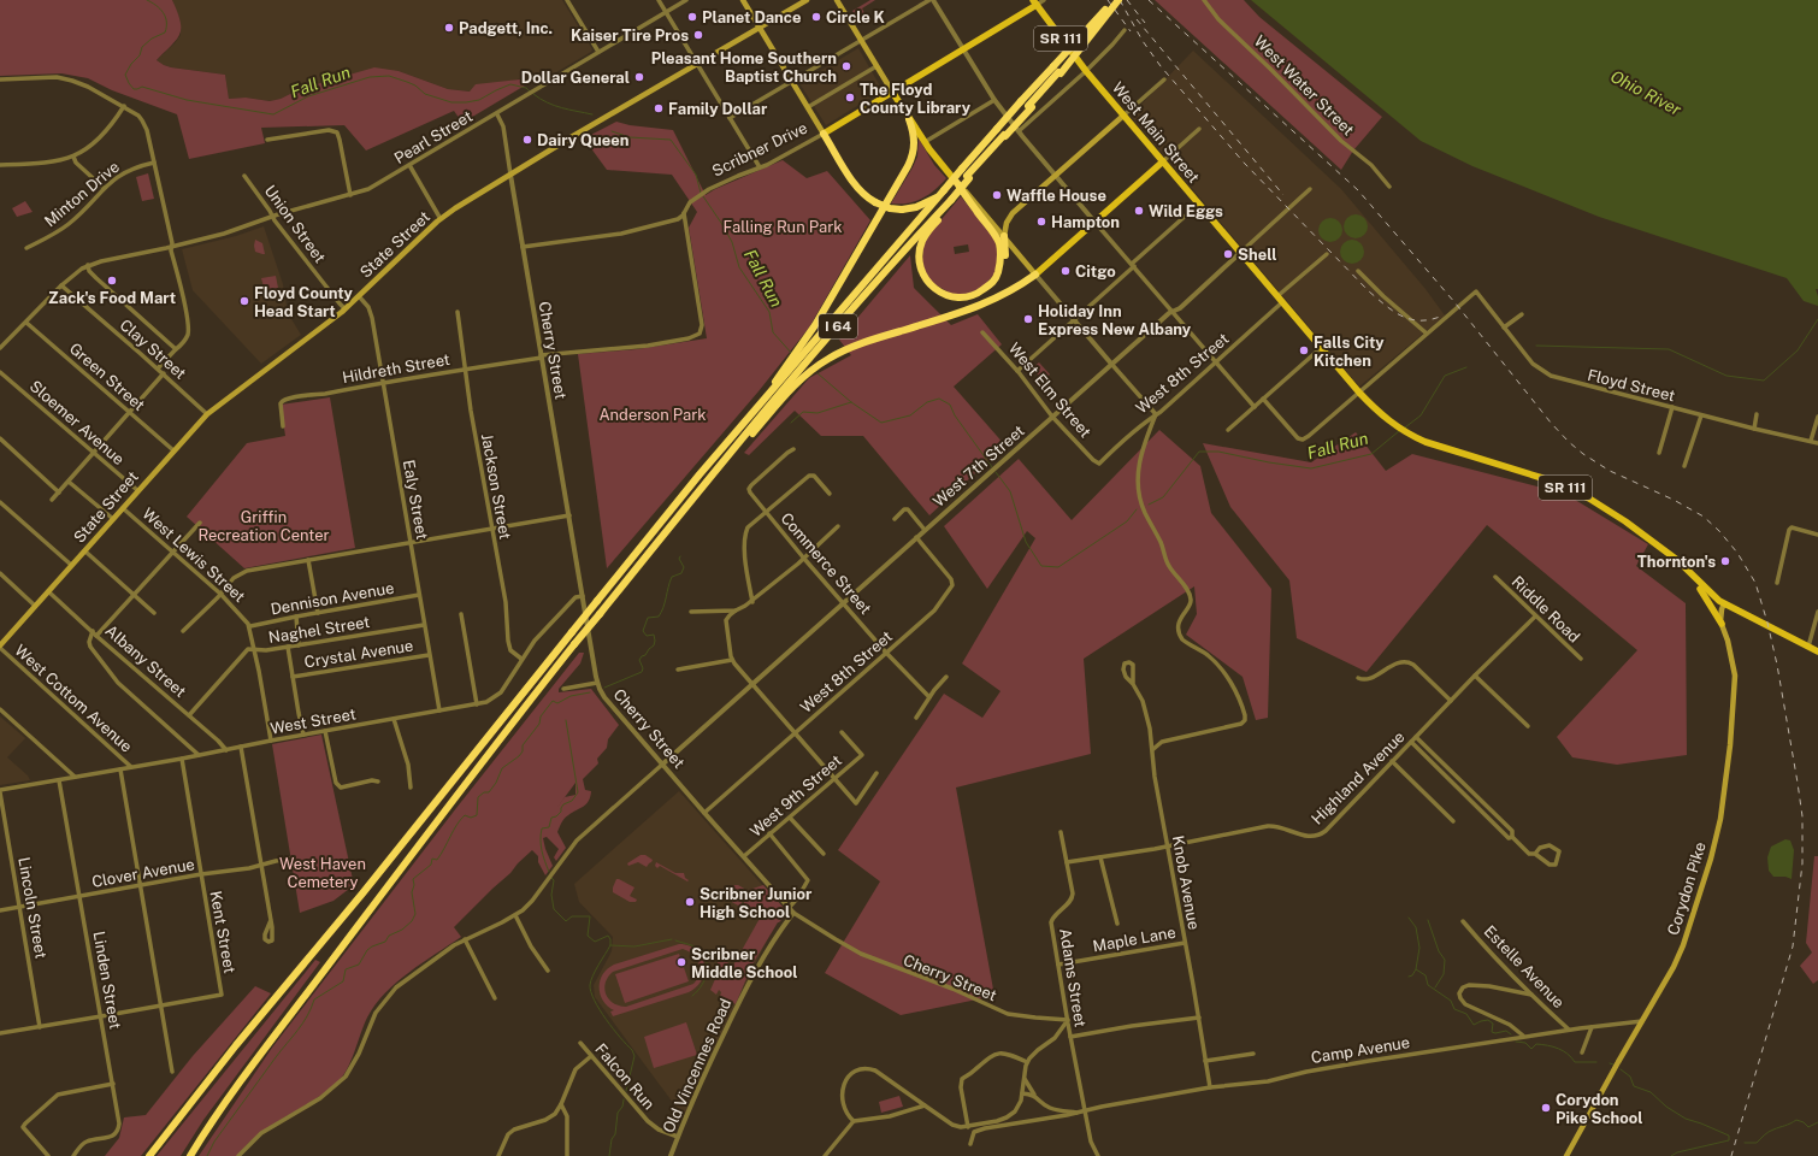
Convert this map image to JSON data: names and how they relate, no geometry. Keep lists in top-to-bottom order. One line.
{"streets":{"highway":["I 64"],"main road":["SR 111","West Main Street","Scribner Drive","State Street","Corydon Pike"],"street":["West Water Street","Pearl Street","Minton Drive","Union Street","Clay Street","Cherry Street","Hildreth Street","West 8th Street","Green Street","Floyd Street","West Elm Street","Sloemer Avenue","West 7th Street","Jackson Street","Ealy Street","West Lewis Street","Commerce Street","Dennison Avenue","Riddle Road","Naghel Street","Crystal Avenue","Albany Street","West Cottom Avenue","West Street","Highland Avenue","West 9th Street","Clover Avenue","Knob Avenue","Lincoln Street","Kent Street","Maple Lane","Estelle Avenue","Adams Street","Linden Street","Camp Avenue","Old Vincennes Road","Falcon Run"]},"crossings":[["SR 111","West Main Street"],["SR 111","Corydon Pike"],["West Main Street","Scribner Drive"],["West Main Street","West 8th Street"],["West Main Street","West 7th Street"],["West Main Street","Corydon Pike"],["Pearl Street","Union Street"],["Pearl Street","Cherry Street"],["Scribner Drive","Hildreth Street"],["Union Street","State Street"],["State Street","Clay Street"],["State Street","Cherry Street"],["State Street","Green Street"],["State Street","Sloemer Avenue"],["State Street","Ealy Street"],["State Street","West Lewis Street"],["State Street","Albany Street"],["State Street","West Cottom Avenue"],["Cherry Street","Hildreth Street"],["Cherry Street","West 8th Street"],["Cherry Street","West 7th Street"],["Cherry Street","West Street"],["Cherry Street","West 9th Street"],["Cherry Street","Adams Street"],["Cherry Street","Old Vincennes Road"],["Hildreth Street","Jackson Street"],["Hildreth Street","Ealy Street"],["West 8th Street","West Elm Street"],["West 8th Street","West 7th Street"],["West 8th Street","Commerce Street"],["West Elm Street","West 7th Street"],["West 7th Street","Commerce Street"],["Jackson Street","West Street"],["Ealy Street","Dennison Avenue"],["Ealy Street","Naghel Street"],["Ealy Street","Crystal Avenue"],["Ealy Street","West Street"],["West Lewis Street","Dennison Avenue"],["Riddle Road","Highland Avenue"],["Naghel Street","Albany Street"],["Albany Street","West Street"],["West Cottom Avenue","West Street"],["West Cottom Avenue","Clover Avenue"],["West Cottom Avenue","Kent Street"],["West Street","Lincoln Street"],["West Street","Kent Street"],["West Street","Linden Street"],["Highland Avenue","Knob Avenue"],["Highland Avenue","Adams Street"],["Clover Avenue","Lincoln Street"],["Clover Avenue","Kent Street"],["Clover Avenue","Linden Street"],["Knob Avenue","Maple Lane"],["Knob Avenue","Camp Avenue"],["Corydon Pike","Camp Avenue"],["Maple Lane","Adams Street"],["Estelle Avenue","Camp Avenue"],["Adams Street","Camp Avenue"],["Old Vincennes Road","Falcon Run"]],"water":["Fall Run","Ohio River"],"parks":["Falling Run Park","Anderson Park","Griffin Recreation Center","West Haven Cemetery"],"places":["Planet Dance","Circle K","Padgett, Inc.","Kaiser Tire Pros","Pleasant Home Southern Baptist Church","Dollar General","The Floyd County Library","Family Dollar","Dairy Queen","Waffle House","Wild Eggs","Hampton","Shell","Citgo","Zack's Food Mart","Floyd County Head Start","Holiday Inn Express New Albany","Falls City Kitchen","Thornton's","Scribner Junior High School","Scribner Middle School","Corydon Pike School"]}
